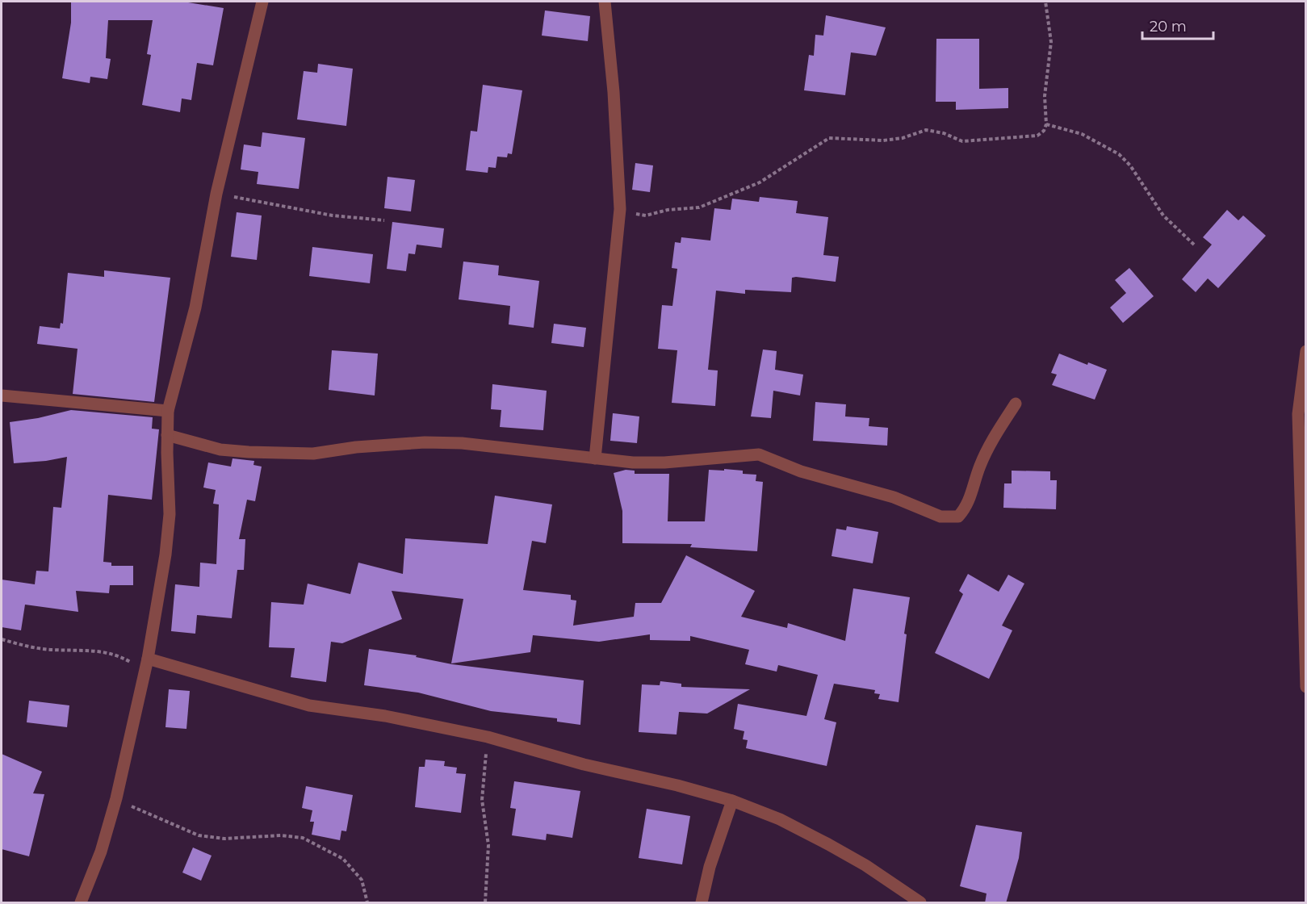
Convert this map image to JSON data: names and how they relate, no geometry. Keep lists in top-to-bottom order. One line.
{"scale_bar":"20 m"}
